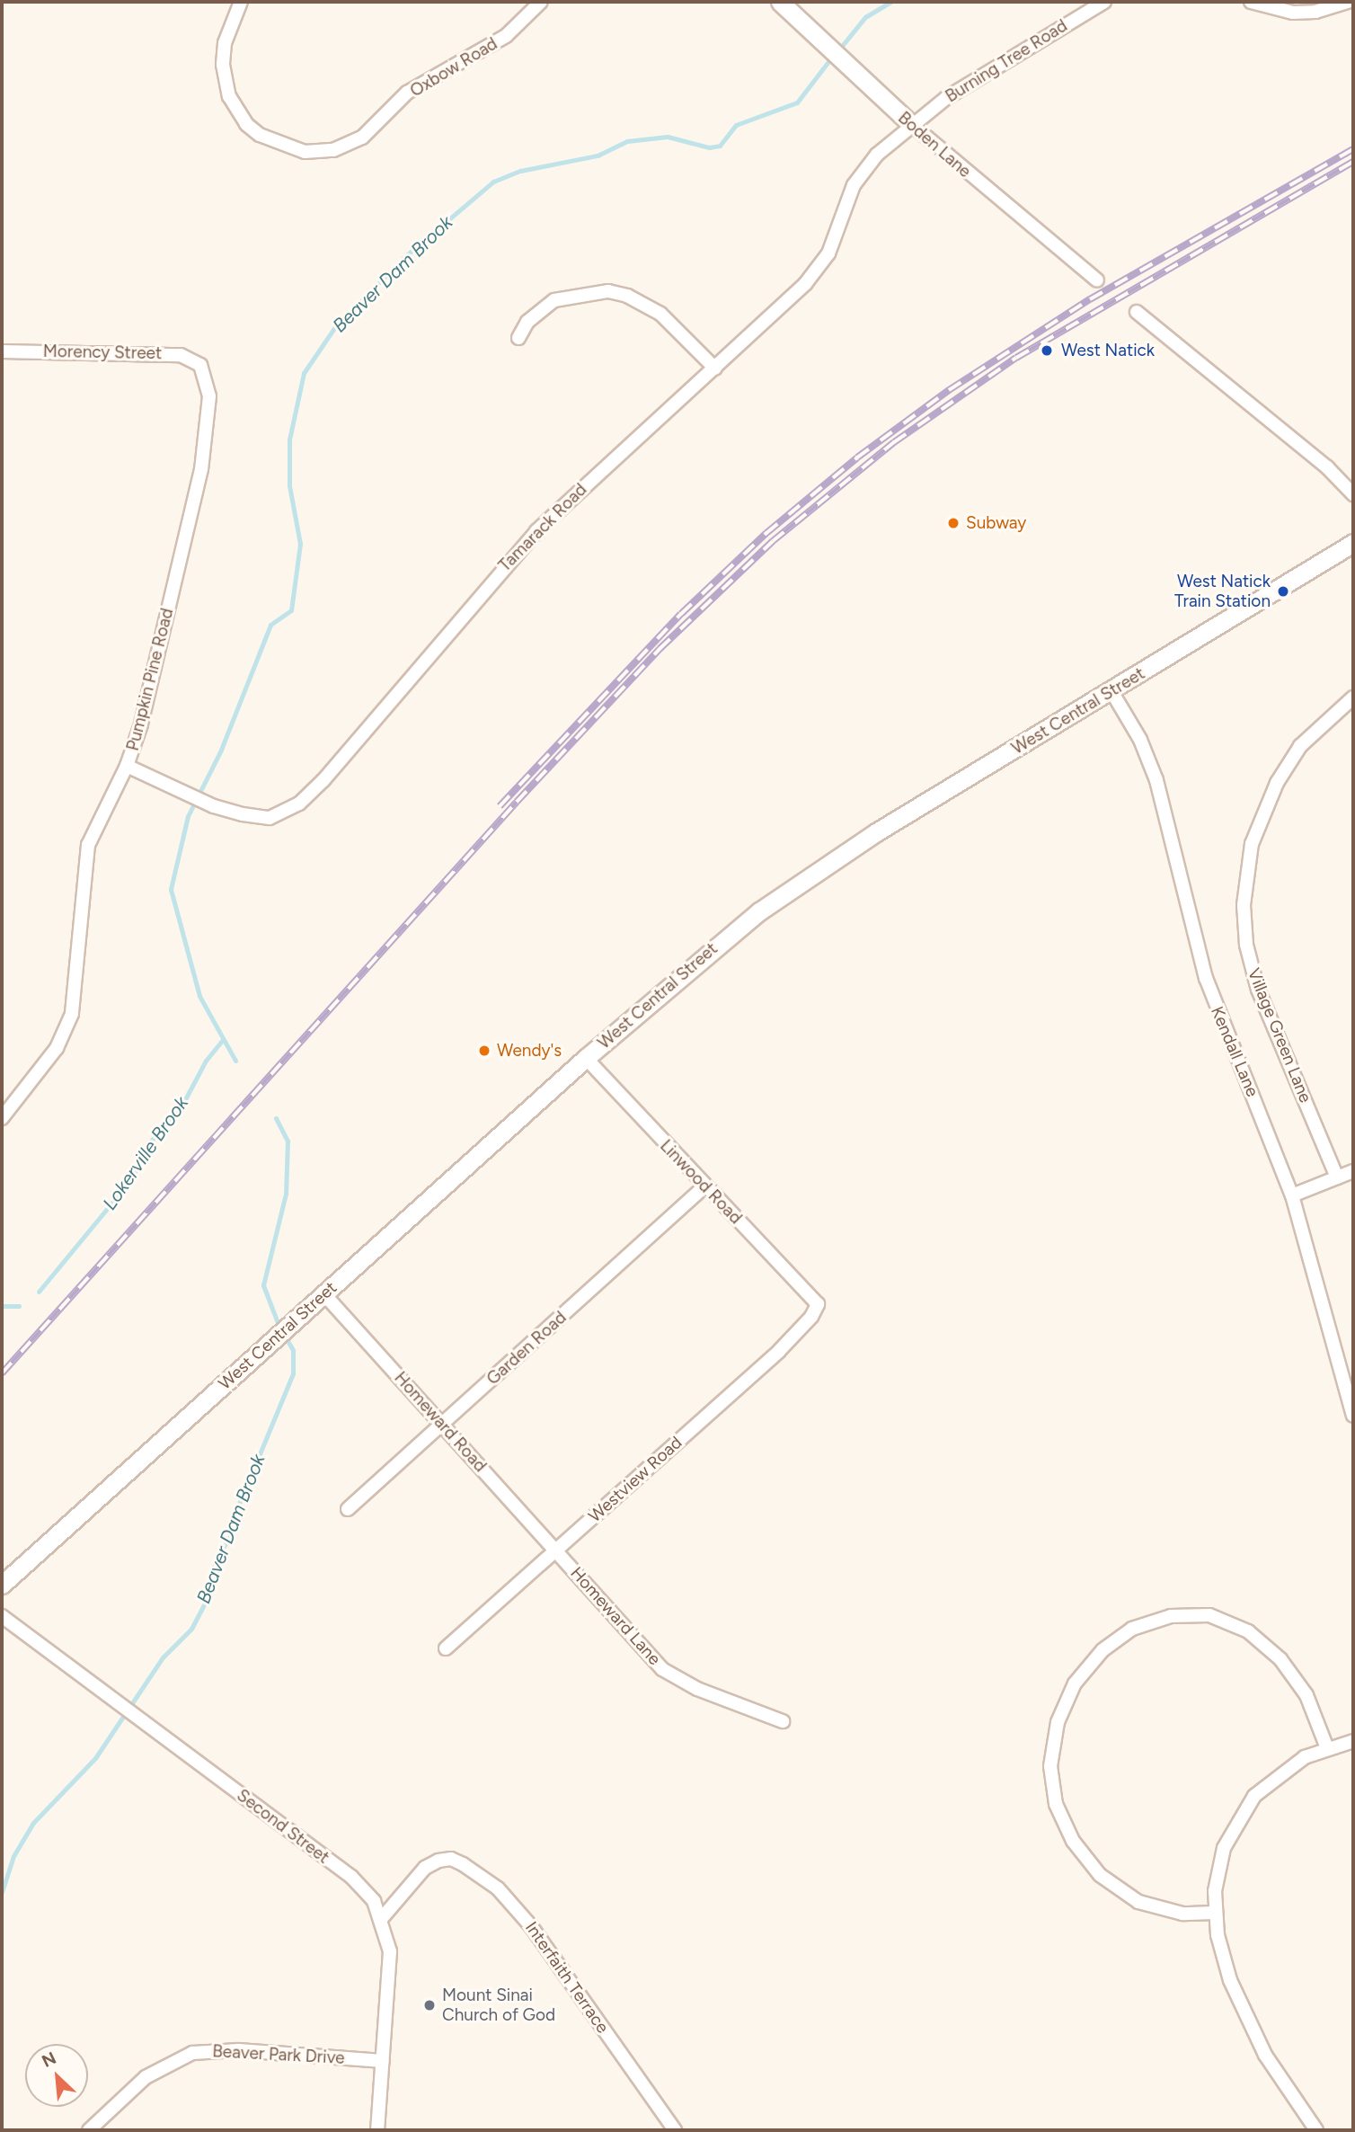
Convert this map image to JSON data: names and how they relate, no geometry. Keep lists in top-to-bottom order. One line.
{"streets":{"main road":["Boden Lane","West Central Street"],"street":["Burning Tree Road","Oxbow Road","Morency Street","Tamarack Road","Pumpkin Pine Road","Village Green Lane","Kendall Lane","Linwood Road","Garden Road","Homeward Road","Westview Road","Homeward Lane","Second Street","Interfaith Terrace","Beaver Park Drive"]},"crossings":[["Burning Tree Road","Boden Lane"],["Burning Tree Road","Tamarack Road"],["Boden Lane","Tamarack Road"],["Morency Street","Pumpkin Pine Road"],["Tamarack Road","Pumpkin Pine Road"],["West Central Street","Kendall Lane"],["West Central Street","Linwood Road"],["West Central Street","Homeward Road"],["Linwood Road","Garden Road"],["Linwood Road","Westview Road"],["Garden Road","Homeward Road"],["Homeward Road","Westview Road"],["Homeward Road","Homeward Lane"],["Westview Road","Homeward Lane"],["Second Street","Interfaith Terrace"],["Second Street","Beaver Park Drive"]],"water":["Beaver Dam Brook","Lokerville Brook"],"places":["West Natick","Subway","West Natick Train Station","Wendy's","Mount Sinai Church of God"],"north":"top left"}
